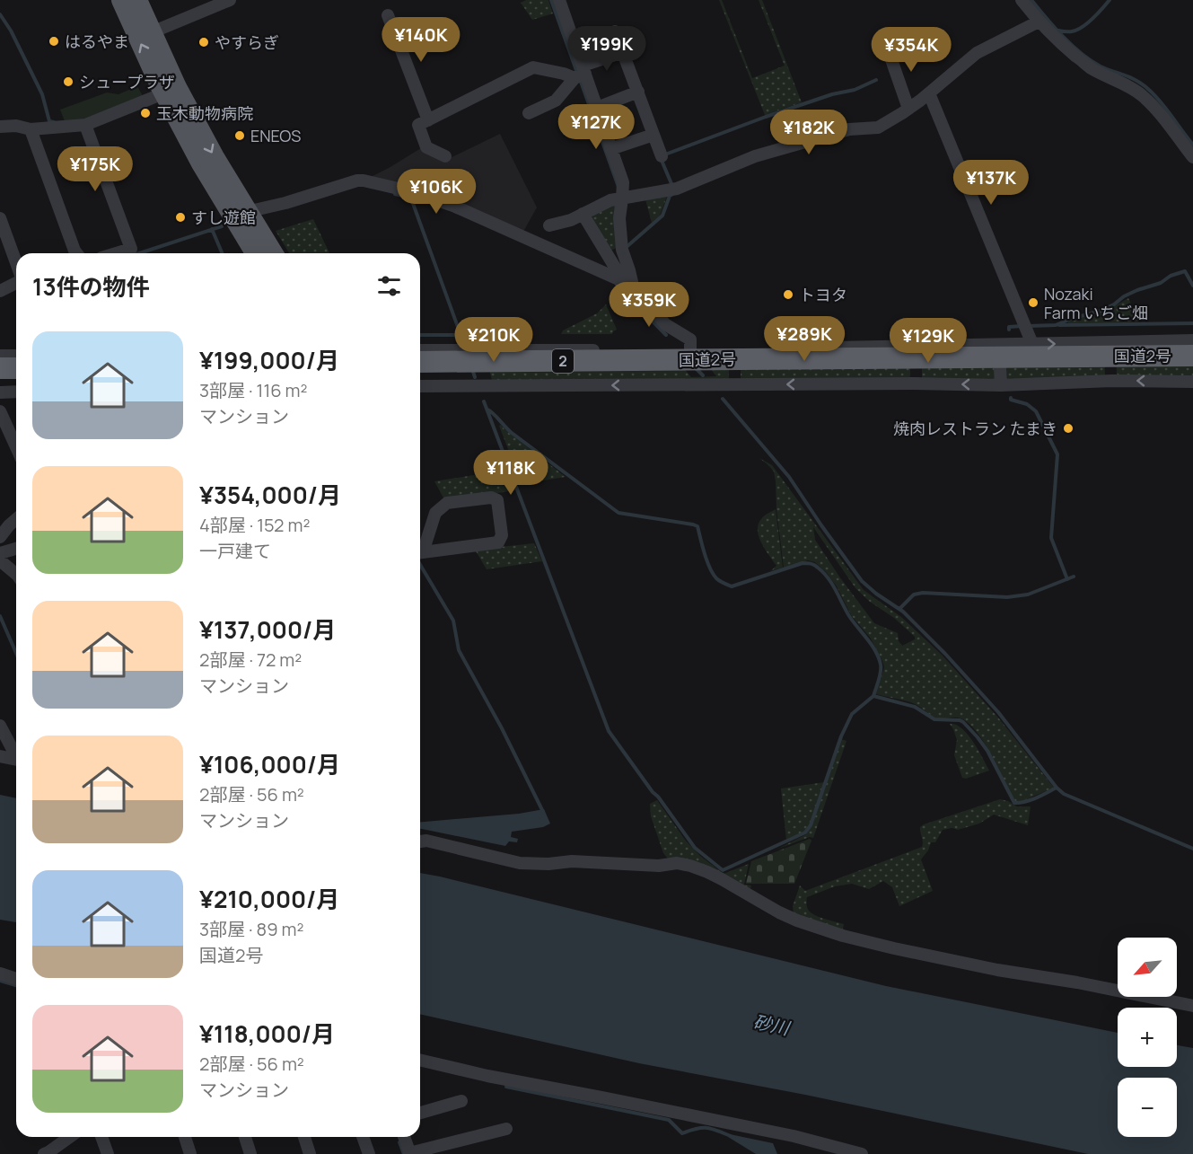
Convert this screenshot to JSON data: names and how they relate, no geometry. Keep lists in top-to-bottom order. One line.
{"streets":{"highway":["国道2号","2"]},"water":["砂川"],"places":["はるやま","やすらぎ","シュープラザ","玉木動物病院","ENEOS","すし遊館","トヨタ","Nozaki Farm いちご畑","焼肉レストラン たまき"],"north":"bottom left","page":{"price":["¥140K","¥199K","¥354K","¥127K","¥182K","¥175K","¥137K","¥106K","¥359K","¥289K","¥210K","¥129K","¥118K"],"heading":"13件の物件","list":[{"name":"¥199,000/月","note":"3部屋 · 116 m² · マンション"},{"name":"¥354,000/月","note":"4部屋 · 152 m² · 一戸建て"},{"name":"¥137,000/月","note":"2部屋 · 72 m² · マンション"},{"name":"¥106,000/月","note":"2部屋 · 56 m² · マンション"},{"name":"¥210,000/月","note":"3部屋 · 89 m² · 国道2号"},{"name":"¥118,000/月","note":"2部屋 · 56 m² · マンション"}],"map_buttons":["+","−"]}}
